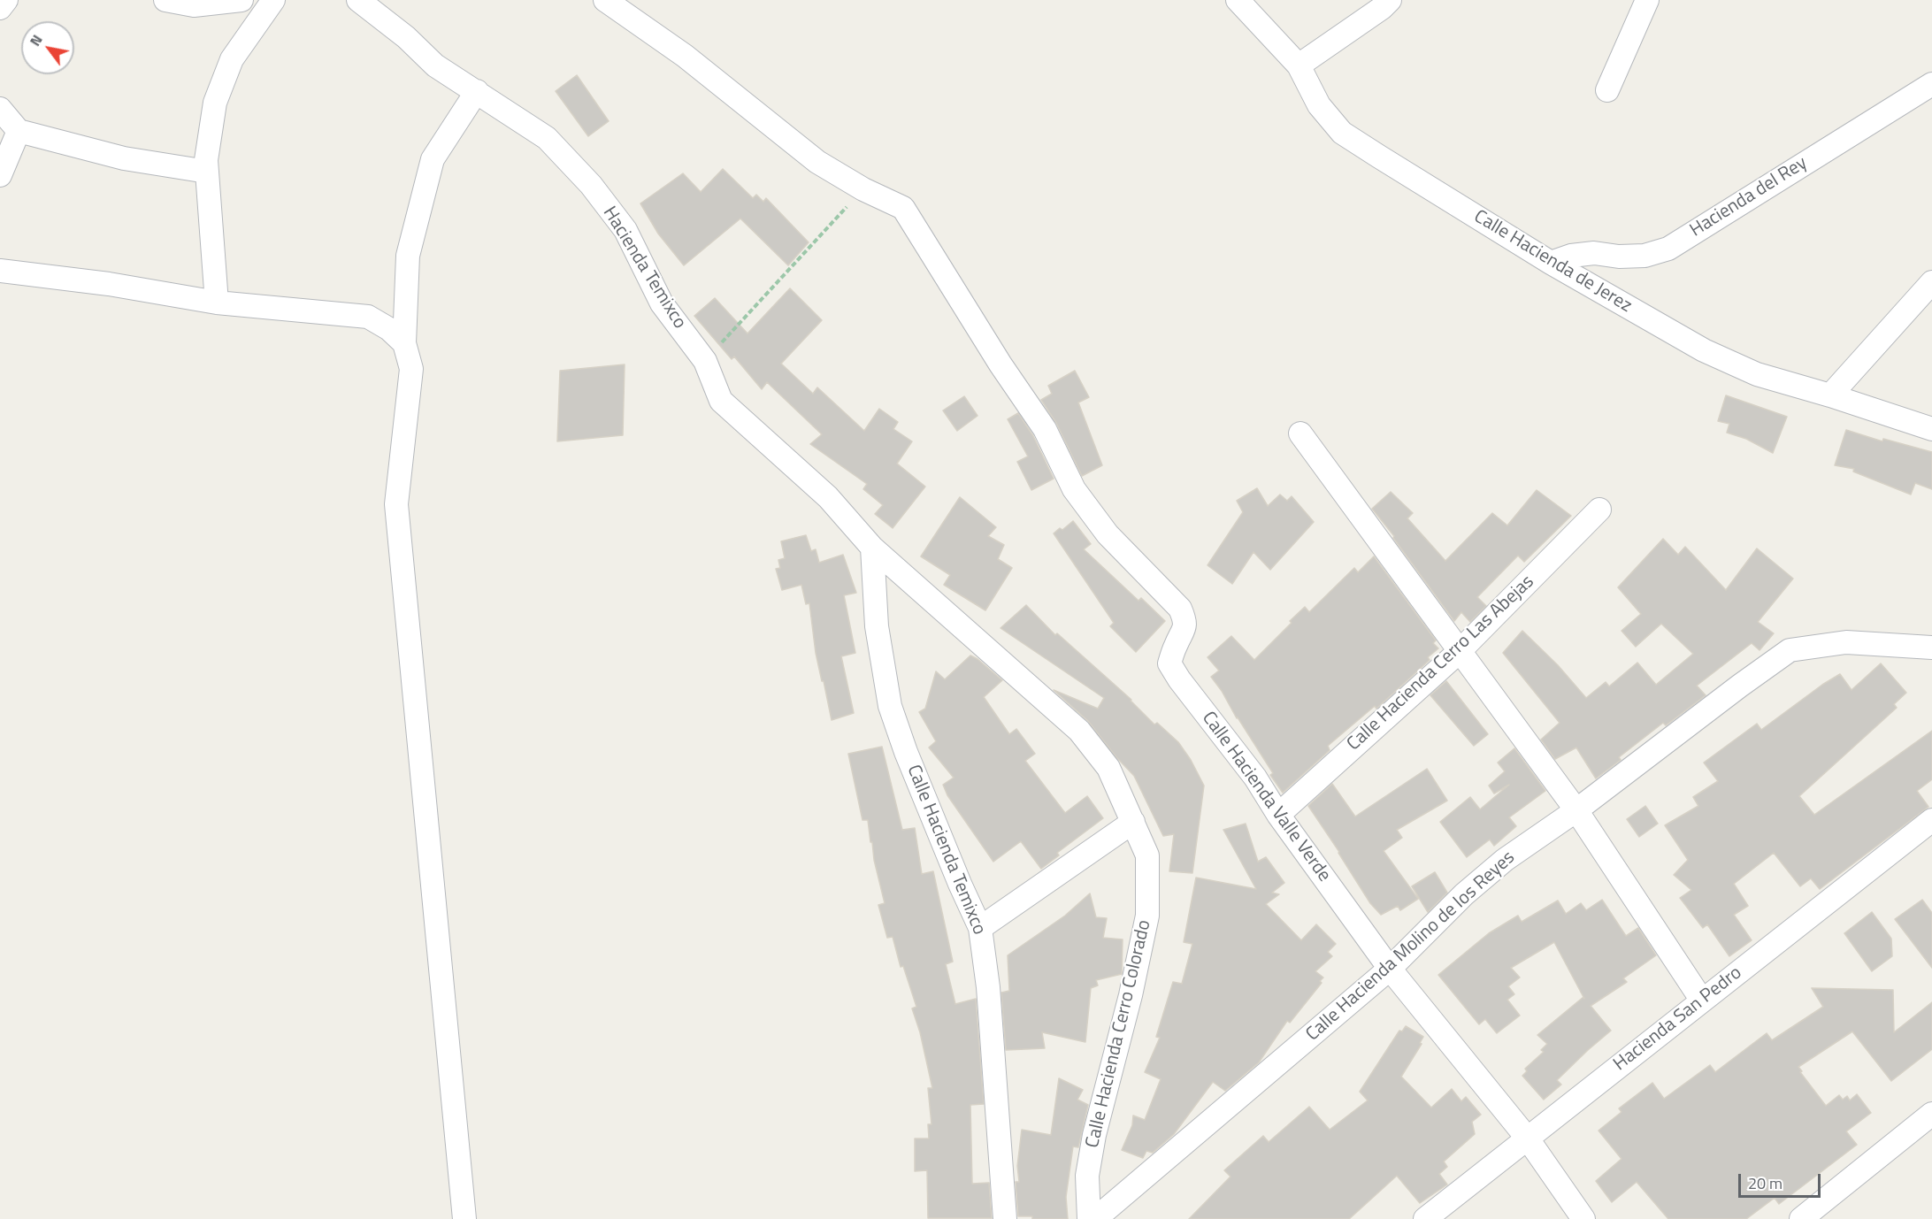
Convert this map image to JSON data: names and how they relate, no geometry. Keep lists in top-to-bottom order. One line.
{"streets":{"street":["Hacienda del Rey","Calle Hacienda de Jerez","Hacienda Temixco","Calle Hacienda Cerro Las Abejas","Calle Hacienda Valle Verde","Calle Hacienda Temixco","Calle Hacienda Molino de los Reyes","Hacienda San Pedro","Calle Hacienda Cerro Colorado"]},"crossings":[["Hacienda del Rey","Calle Hacienda de Jerez"],["Hacienda Temixco","Calle Hacienda Temixco"],["Hacienda Temixco","Calle Hacienda Cerro Colorado"],["Calle Hacienda Cerro Las Abejas","Calle Hacienda Valle Verde"],["Calle Hacienda Valle Verde","Calle Hacienda Molino de los Reyes"],["Calle Hacienda Valle Verde","Hacienda San Pedro"],["Calle Hacienda Temixco","Calle Hacienda Cerro Colorado"]],"scale_bar":"20 m","north":"top left"}
